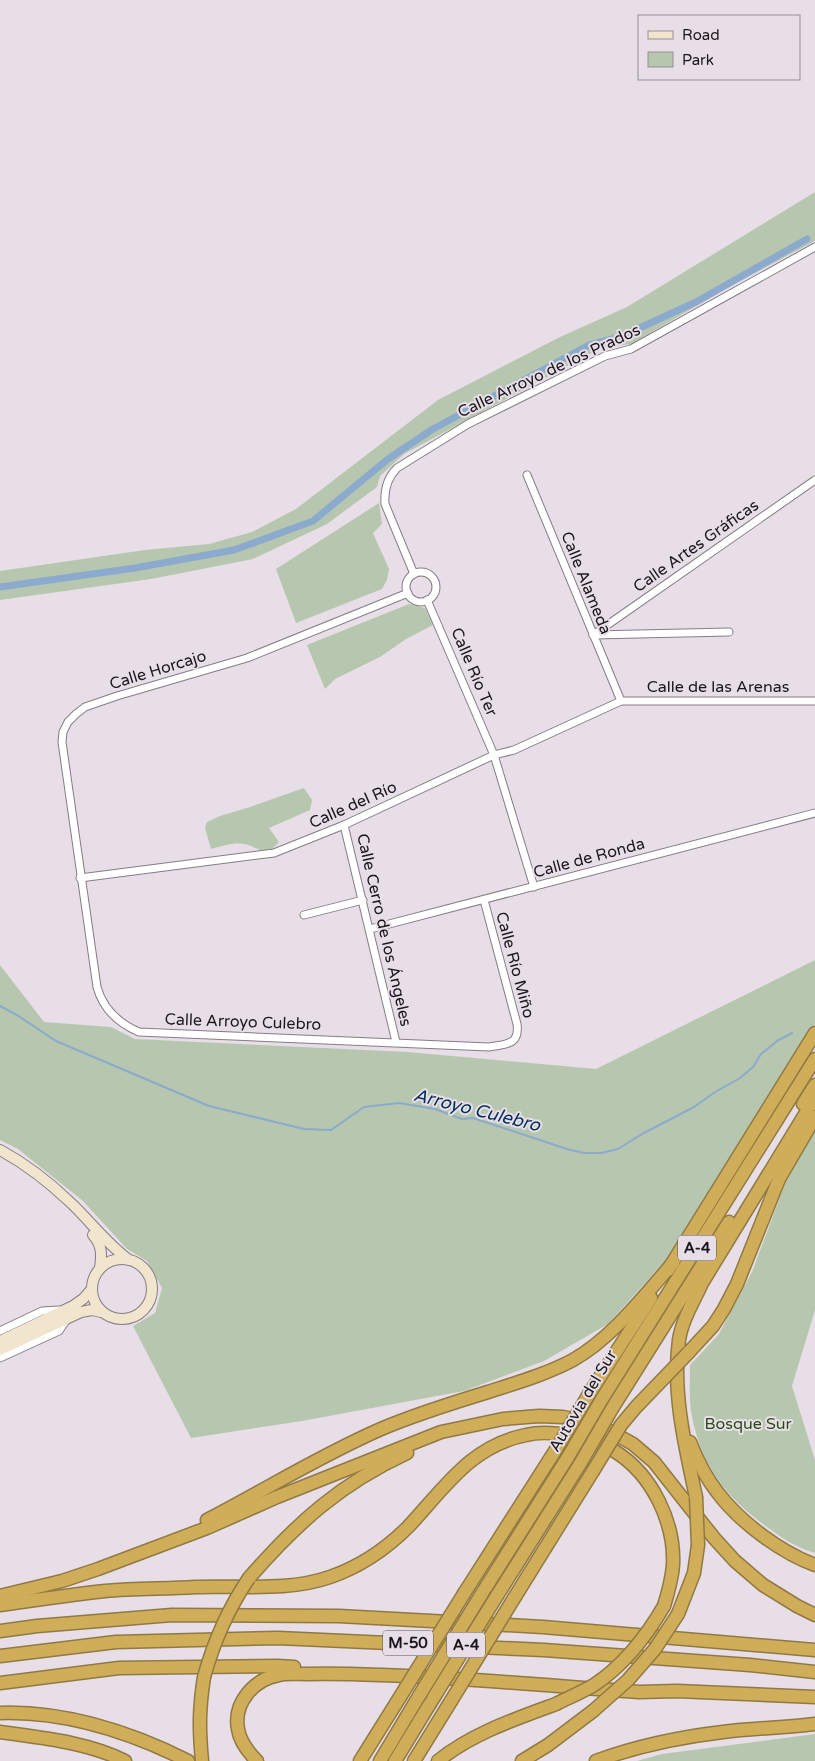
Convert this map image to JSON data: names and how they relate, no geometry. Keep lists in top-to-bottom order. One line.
{"streets":{"highway":["A-4","Autovía del Sur","M-50"],"street":["Calle Arroyo de los Prados","Calle Artes Gráficas","Calle Alameda","Calle Horcajo","Calle Río Ter","Calle de las Arenas","Calle del Río","Calle de Ronda","Calle Cerro de los Ángeles","Calle Río Miño","Calle Arroyo Culebro"]},"crossings":[["Calle Arroyo de los Prados","Calle Horcajo"],["Calle Arroyo de los Prados","Calle Río Ter"],["Calle Artes Gráficas","Calle Alameda"],["Calle Alameda","Calle de las Arenas"],["Calle Alameda","Calle del Río"],["Calle Horcajo","Calle Río Ter"],["Calle Horcajo","Calle del Río"],["Calle Horcajo","Calle Arroyo Culebro"],["Calle Río Ter","Calle del Río"],["Calle Río Ter","Calle de Ronda"],["Calle de las Arenas","Calle del Río"],["Calle del Río","Calle Cerro de los Ángeles"],["Calle del Río","Calle Arroyo Culebro"],["Calle de Ronda","Calle Cerro de los Ángeles"],["Calle de Ronda","Calle Río Miño"],["Calle Cerro de los Ángeles","Calle Arroyo Culebro"],["Calle Río Miño","Calle Arroyo Culebro"]],"water":["Arroyo Culebro"],"parks":["Bosque Sur"],"legend":["Road","Park"]}
